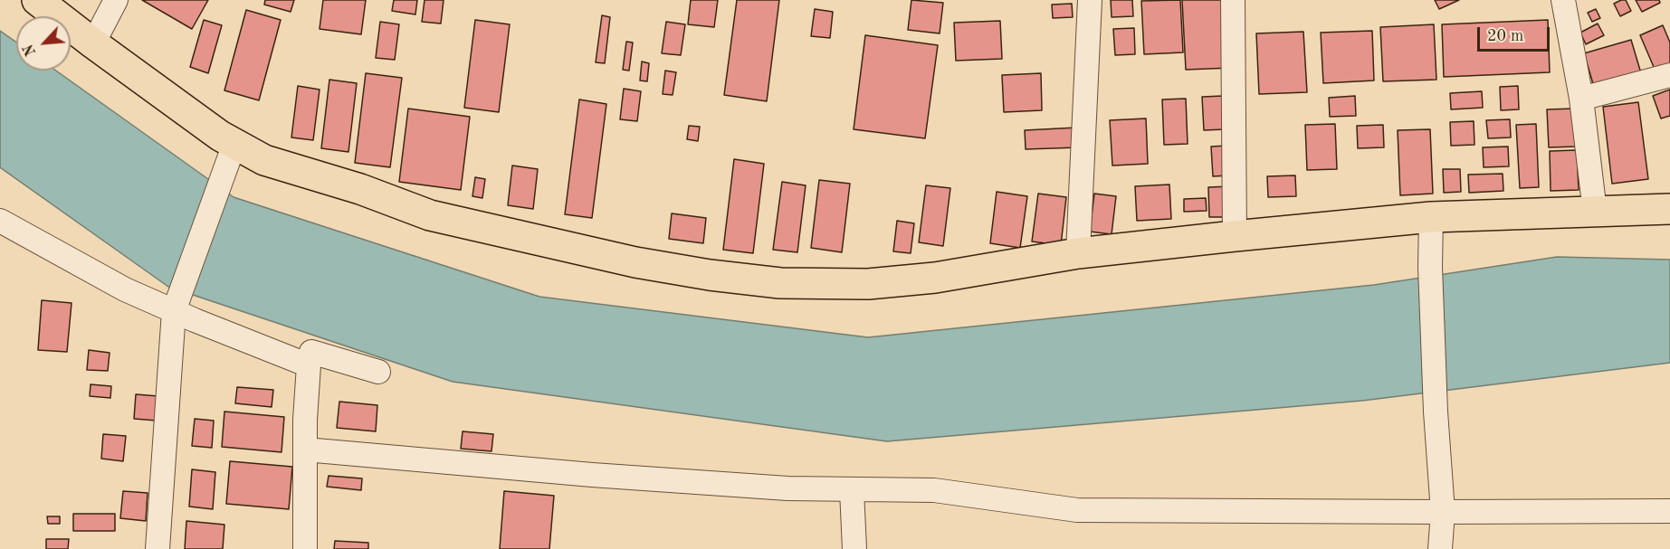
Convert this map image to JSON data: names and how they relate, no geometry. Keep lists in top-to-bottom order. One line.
{"scale_bar":"20 m","north":"bottom left"}
